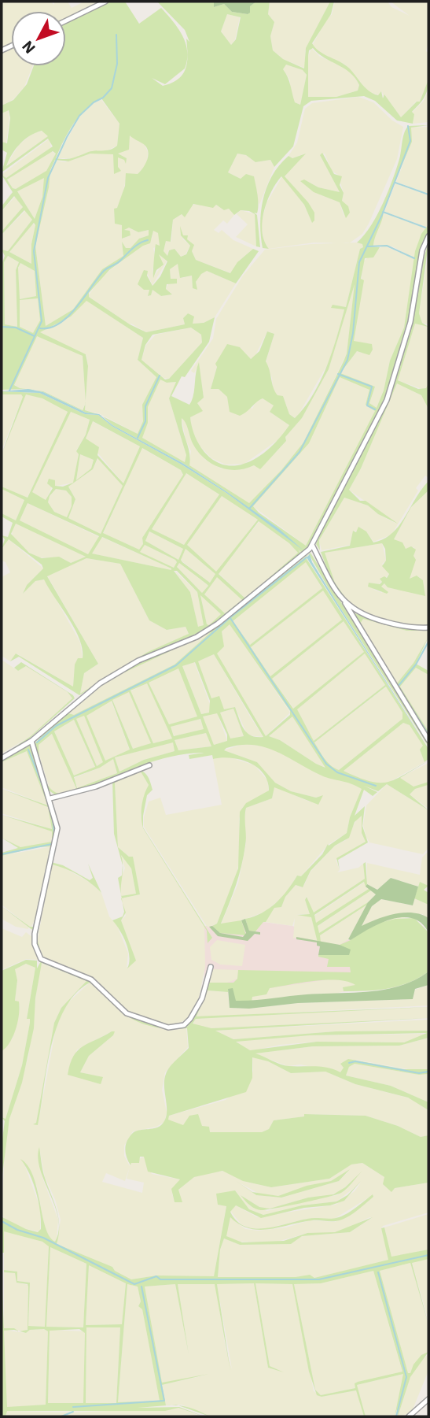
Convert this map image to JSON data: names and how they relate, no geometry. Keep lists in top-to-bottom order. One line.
{"north":"bottom left"}
